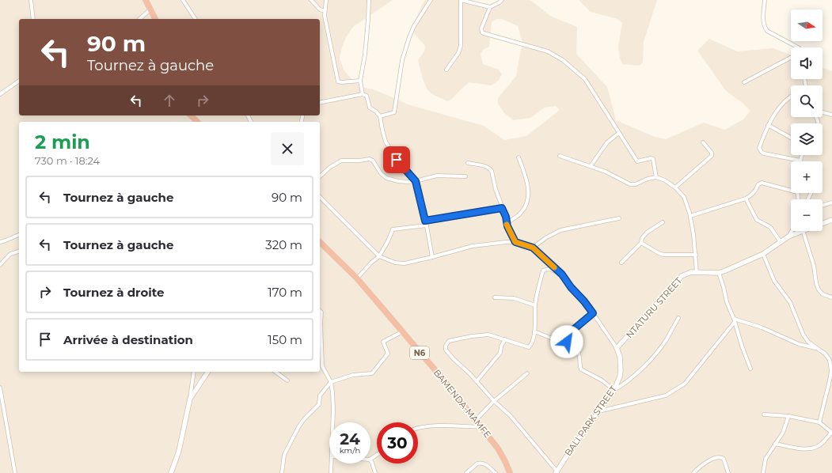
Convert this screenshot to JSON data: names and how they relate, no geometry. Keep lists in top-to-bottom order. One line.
{"streets":{"highway":["N6","BAMENDA-MAMFE"],"street":["NTATURU STREET","BALI PARK STREET"]},"crossings":[["NTATURU STREET","BALI PARK STREET"]],"north":"right","page":{"map_buttons":["+","−"],"turn":["90 m","Tournez à gauche"],"heading":["2 min","730 m · 18:24"],"list":[{"name":"Tournez à gauche","value":"90 m"},{"name":"Tournez à gauche","value":"320 m"},{"name":"Tournez à droite","value":"170 m"},{"name":"Arrivée à destination","value":"150 m"}],"speed":"24 km/h","limit":"30"}}
